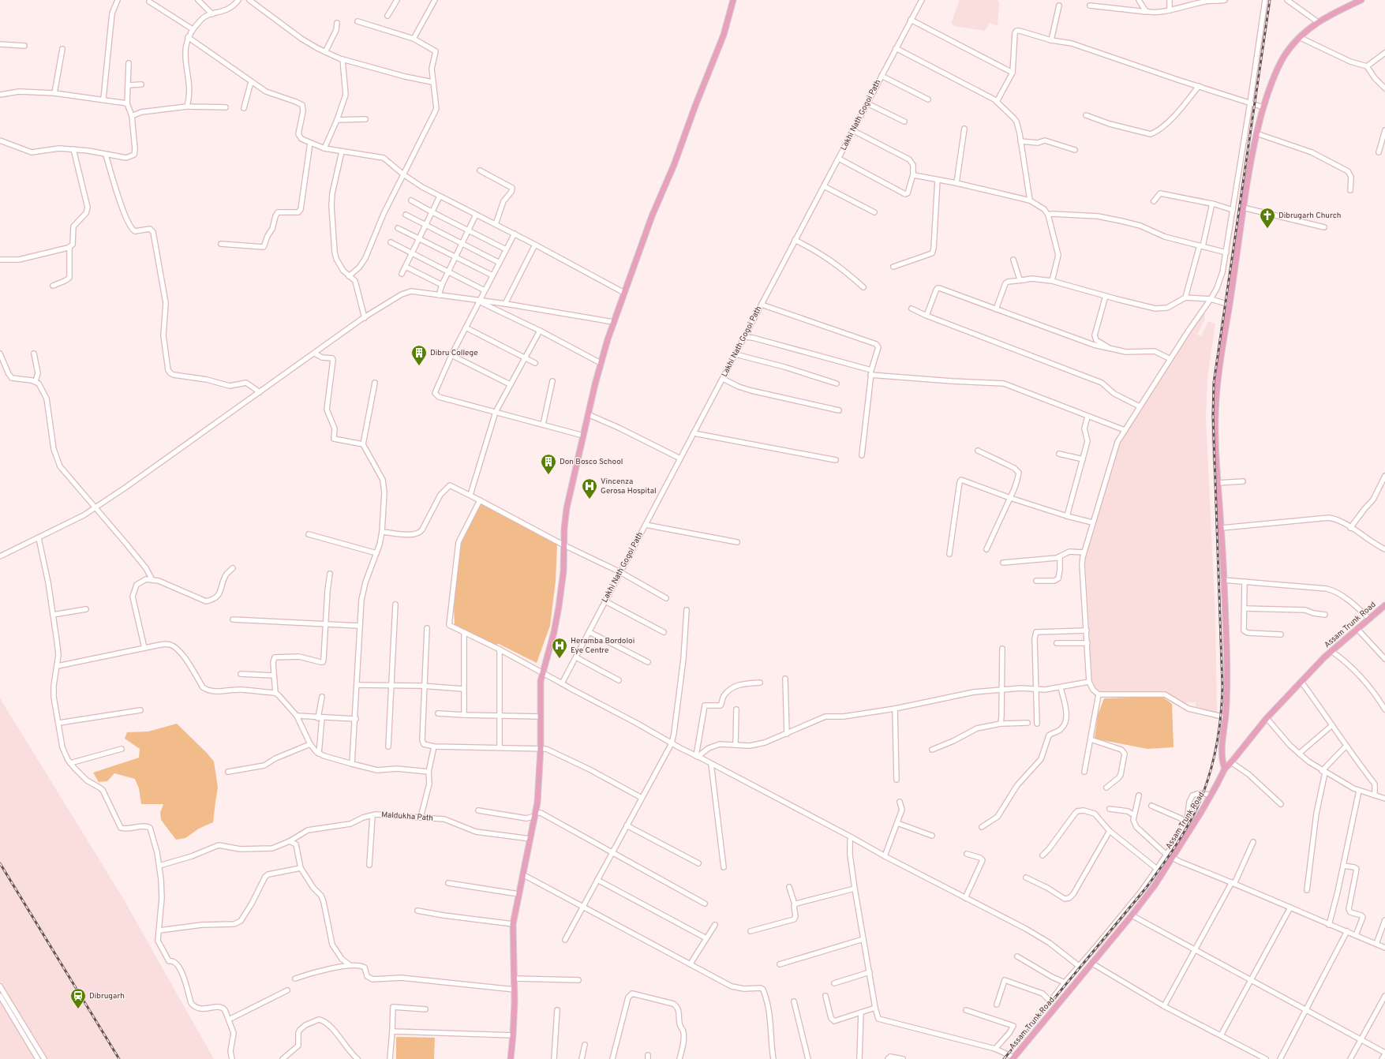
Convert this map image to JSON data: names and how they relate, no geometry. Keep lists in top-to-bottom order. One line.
{"streets":{"main road":["Assam Trunk Road"],"street":["Lakhi Nath Gogoi Path","Maldukha Path"]},"places":{"church":["Dibrugarh Church"],"building":["Dibru College","Don Bosco School"],"hospital":["Vincenza Gerosa Hospital","Heramba Bordoloi Eye Centre"],"station":["Dibrugarh"]}}
